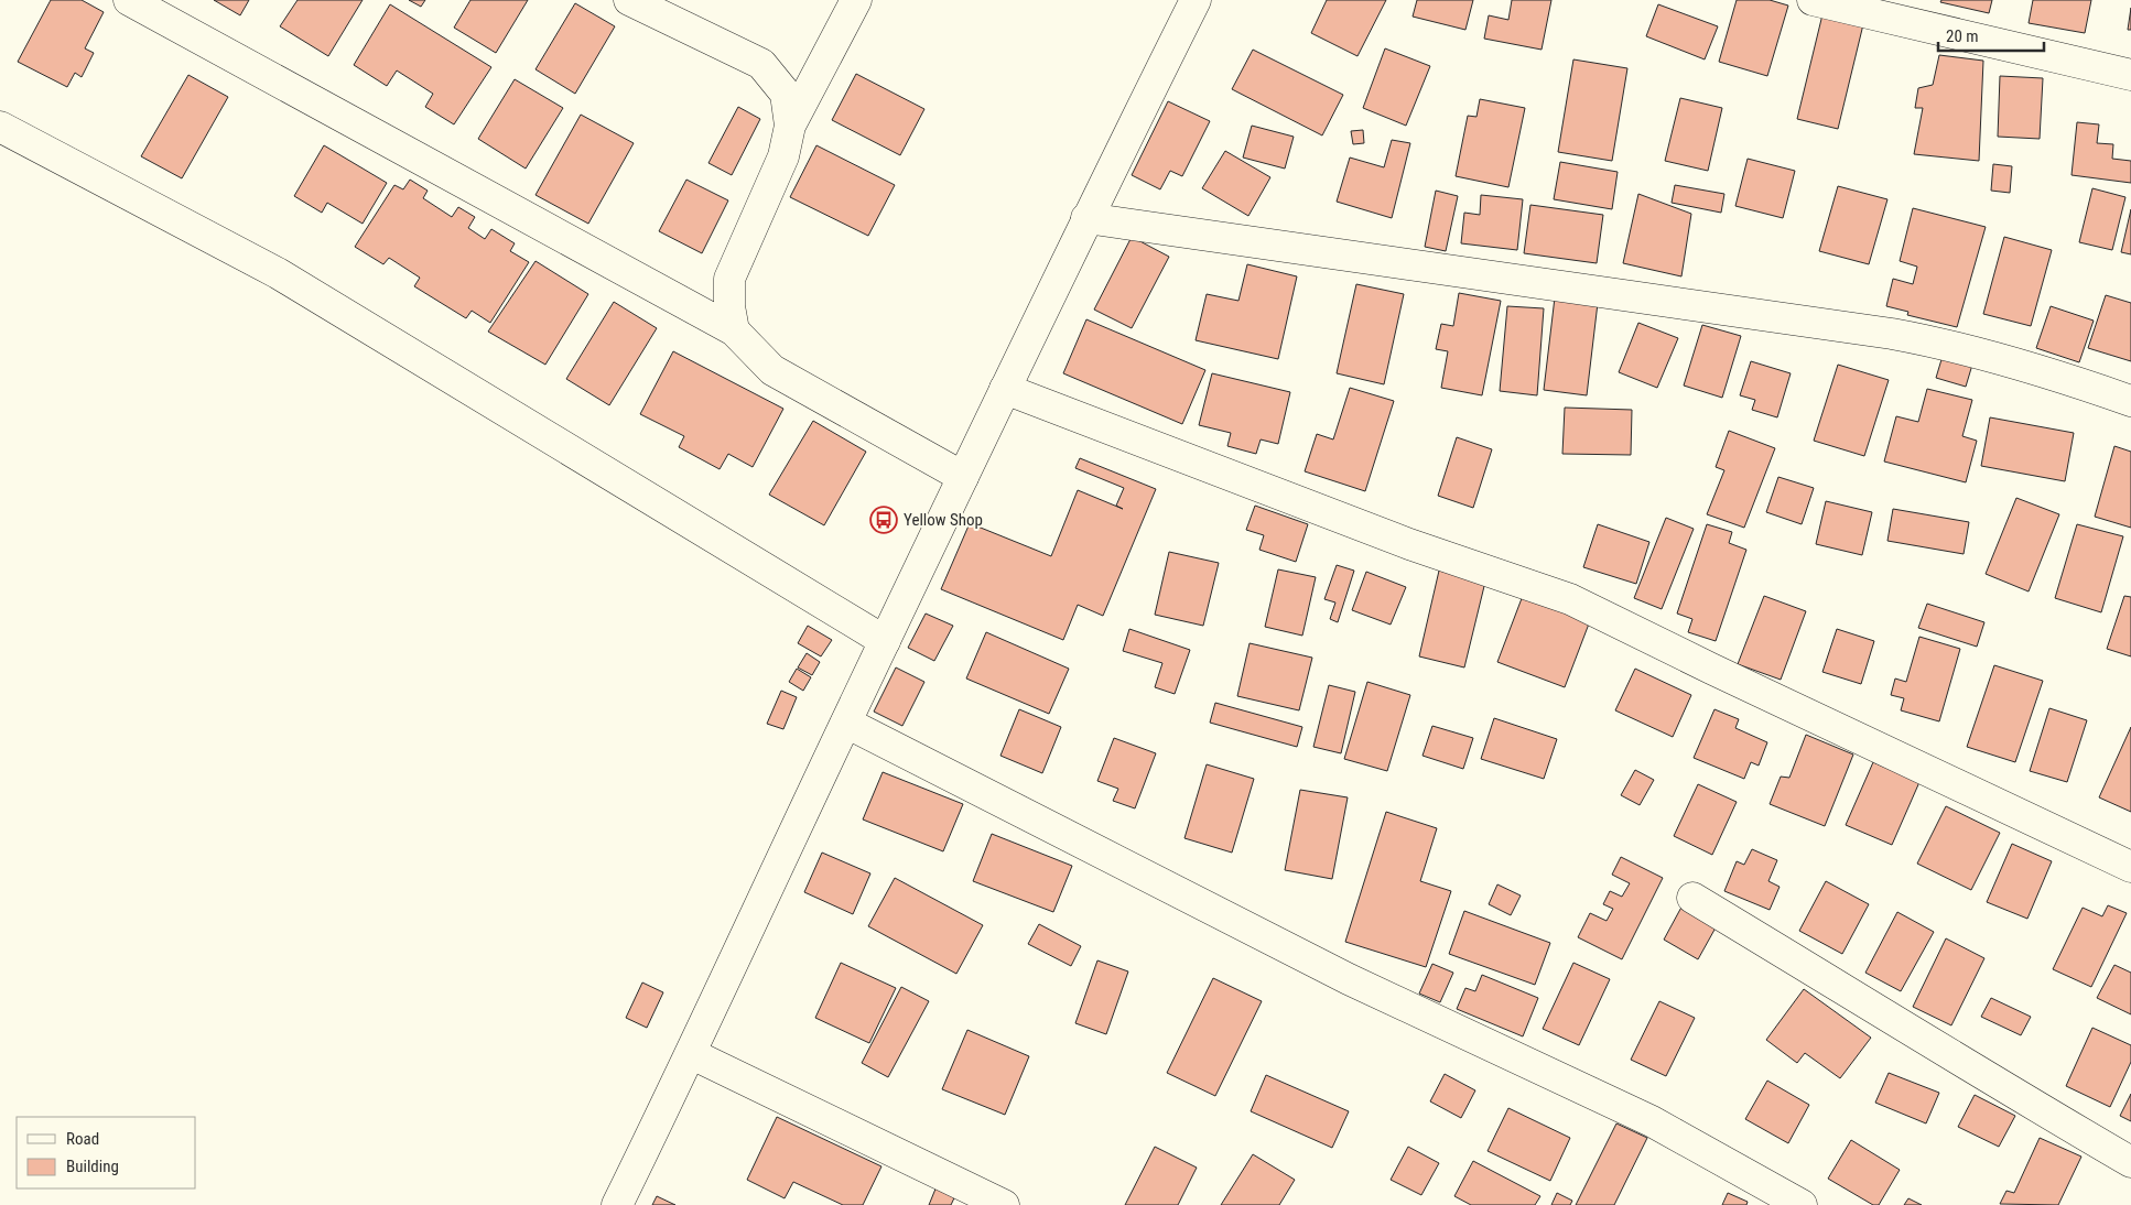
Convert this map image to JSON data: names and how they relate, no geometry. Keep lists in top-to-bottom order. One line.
{"places":{"bus stop":["Yellow Shop"]},"legend":["Road","Building"],"scale_bar":"20 m"}
